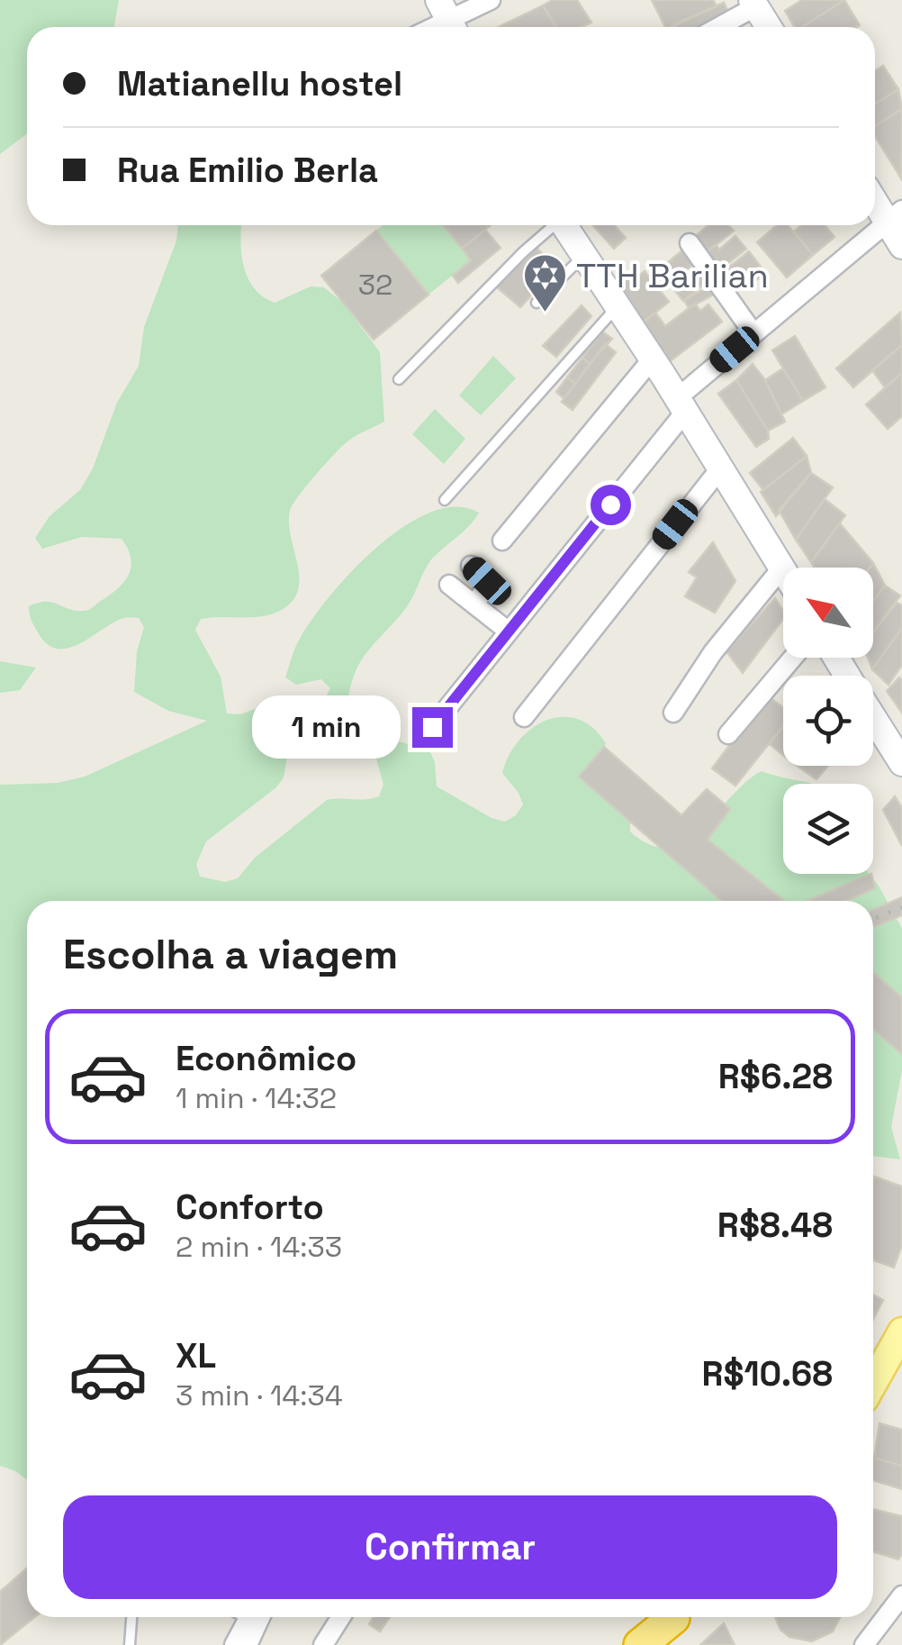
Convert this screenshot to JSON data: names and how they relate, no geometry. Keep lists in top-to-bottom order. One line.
{"places":{"synagogue":["TTH Barilian"]},"house_numbers":["32"],"north":"top left","page":{"banner":["Matianellu hostel","Rua Emilio Berla"],"bubble":"1 min","heading":"Escolha a viagem","list":[{"name":"Econômico","note":"1 min · 14:32","value":"R$6.28"},{"name":"Conforto","note":"2 min · 14:33","value":"R$8.48"},{"name":"XL","note":"3 min · 14:34","value":"R$10.68"}],"buttons":"Confirmar"}}
